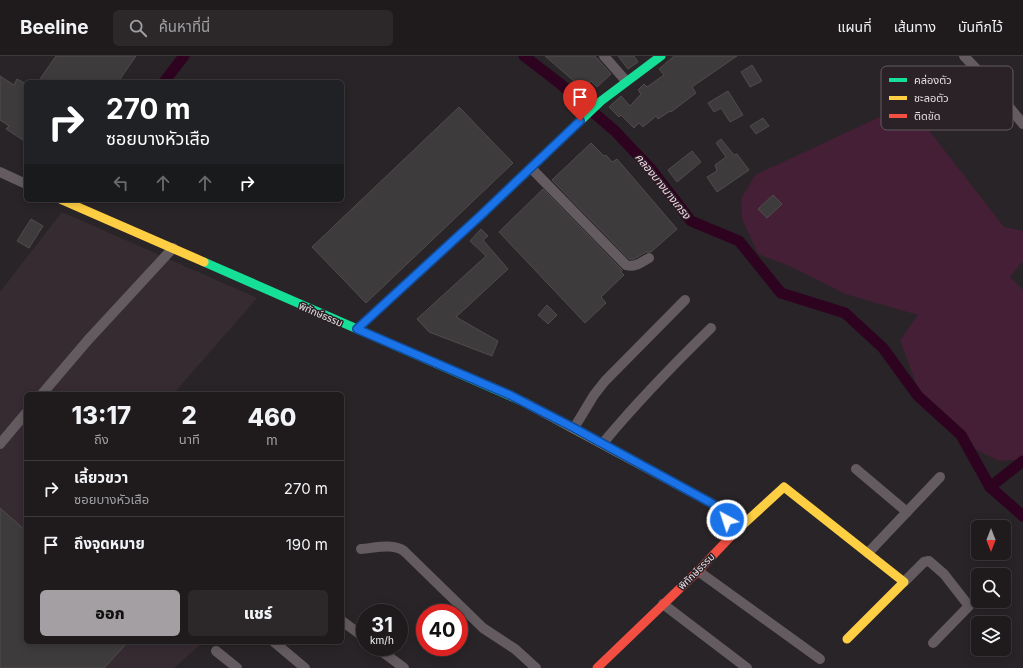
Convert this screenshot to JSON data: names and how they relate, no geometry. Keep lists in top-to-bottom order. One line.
{"streets":{"street":["พิทักษ์ธรรม"]},"water":["คลองบางนางเกรง"],"legend":["คล่องตัว","ชะลอตัว","ติดขัด"],"north":"bottom","page":{"header":"Beeline","search":"ค้นหาที่นี่","nav":["แผนที่","เส้นทาง","บันทึกไว้"],"turn":["270 m","ซอยบางหัวเสือ"],"eta":["13:17","ถึง","2","นาที","460","m"],"list":[{"name":"เลี้ยวขวา","note":"ซอยบางหัวเสือ","value":"270 m"},{"name":"ถึงจุดหมาย","value":"190 m"}],"buttons":["ออก","แชร์"],"speed":"31 km/h","limit":"40"}}
